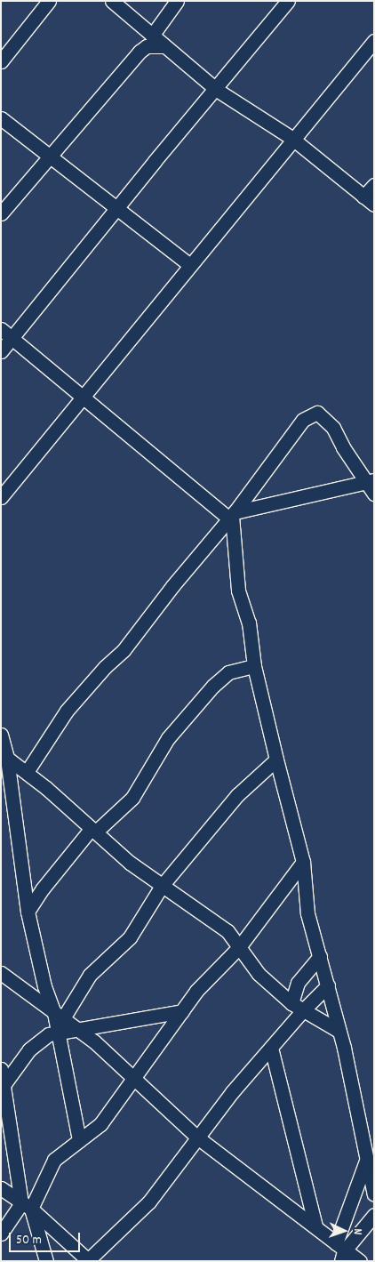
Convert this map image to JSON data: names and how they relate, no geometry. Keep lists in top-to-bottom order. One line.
{"scale_bar":"50 m","north":"right"}
